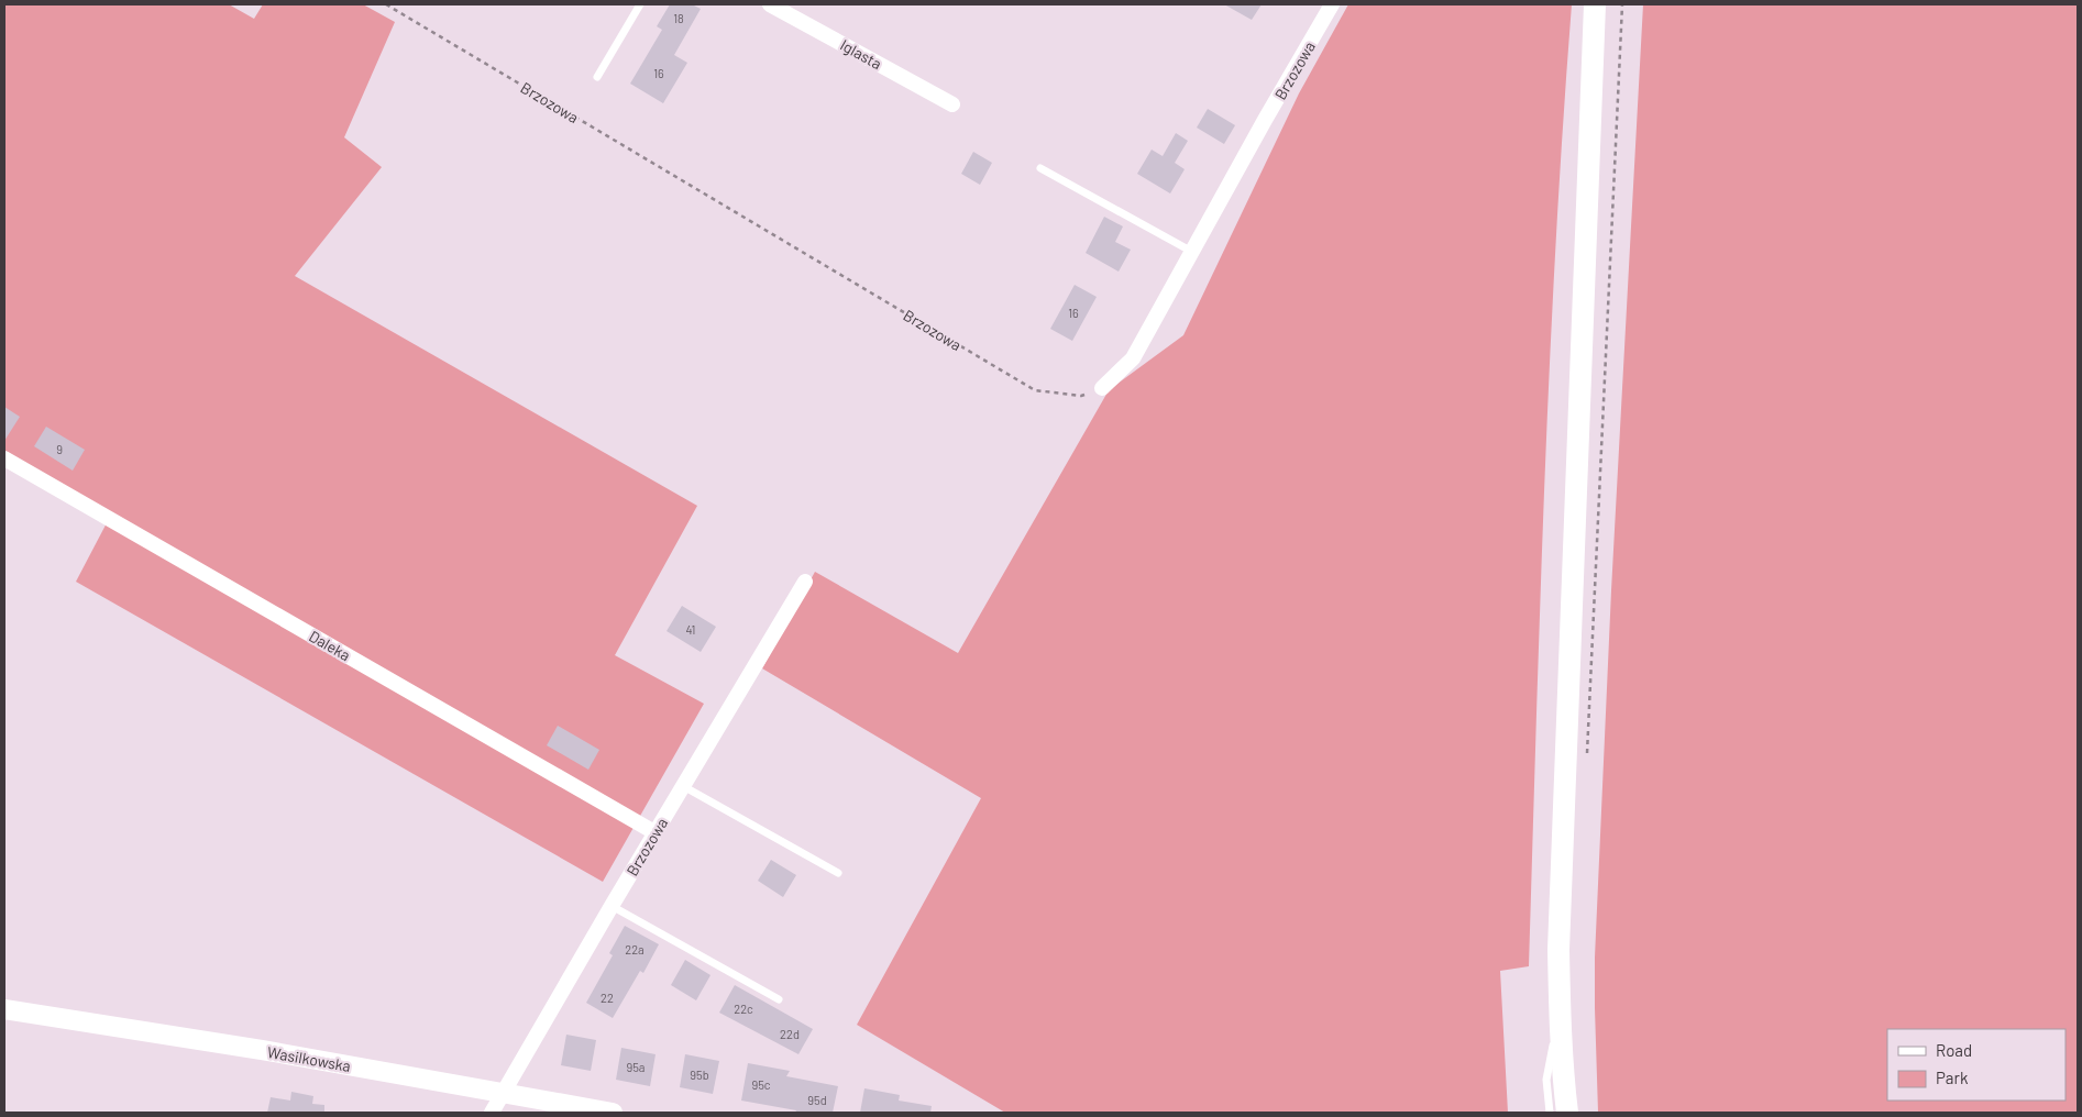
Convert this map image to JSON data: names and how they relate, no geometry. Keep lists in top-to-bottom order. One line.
{"streets":{"street":["Iglasta","Brzozowa","Daleka","Wasilkowska"]},"crossings":[["Brzozowa","Daleka"],["Brzozowa","Wasilkowska"]],"house_numbers":["18","16","16","9","41","22a","22","22c","22d","95a","95b","95c","95d"],"legend":["Road","Park"]}
